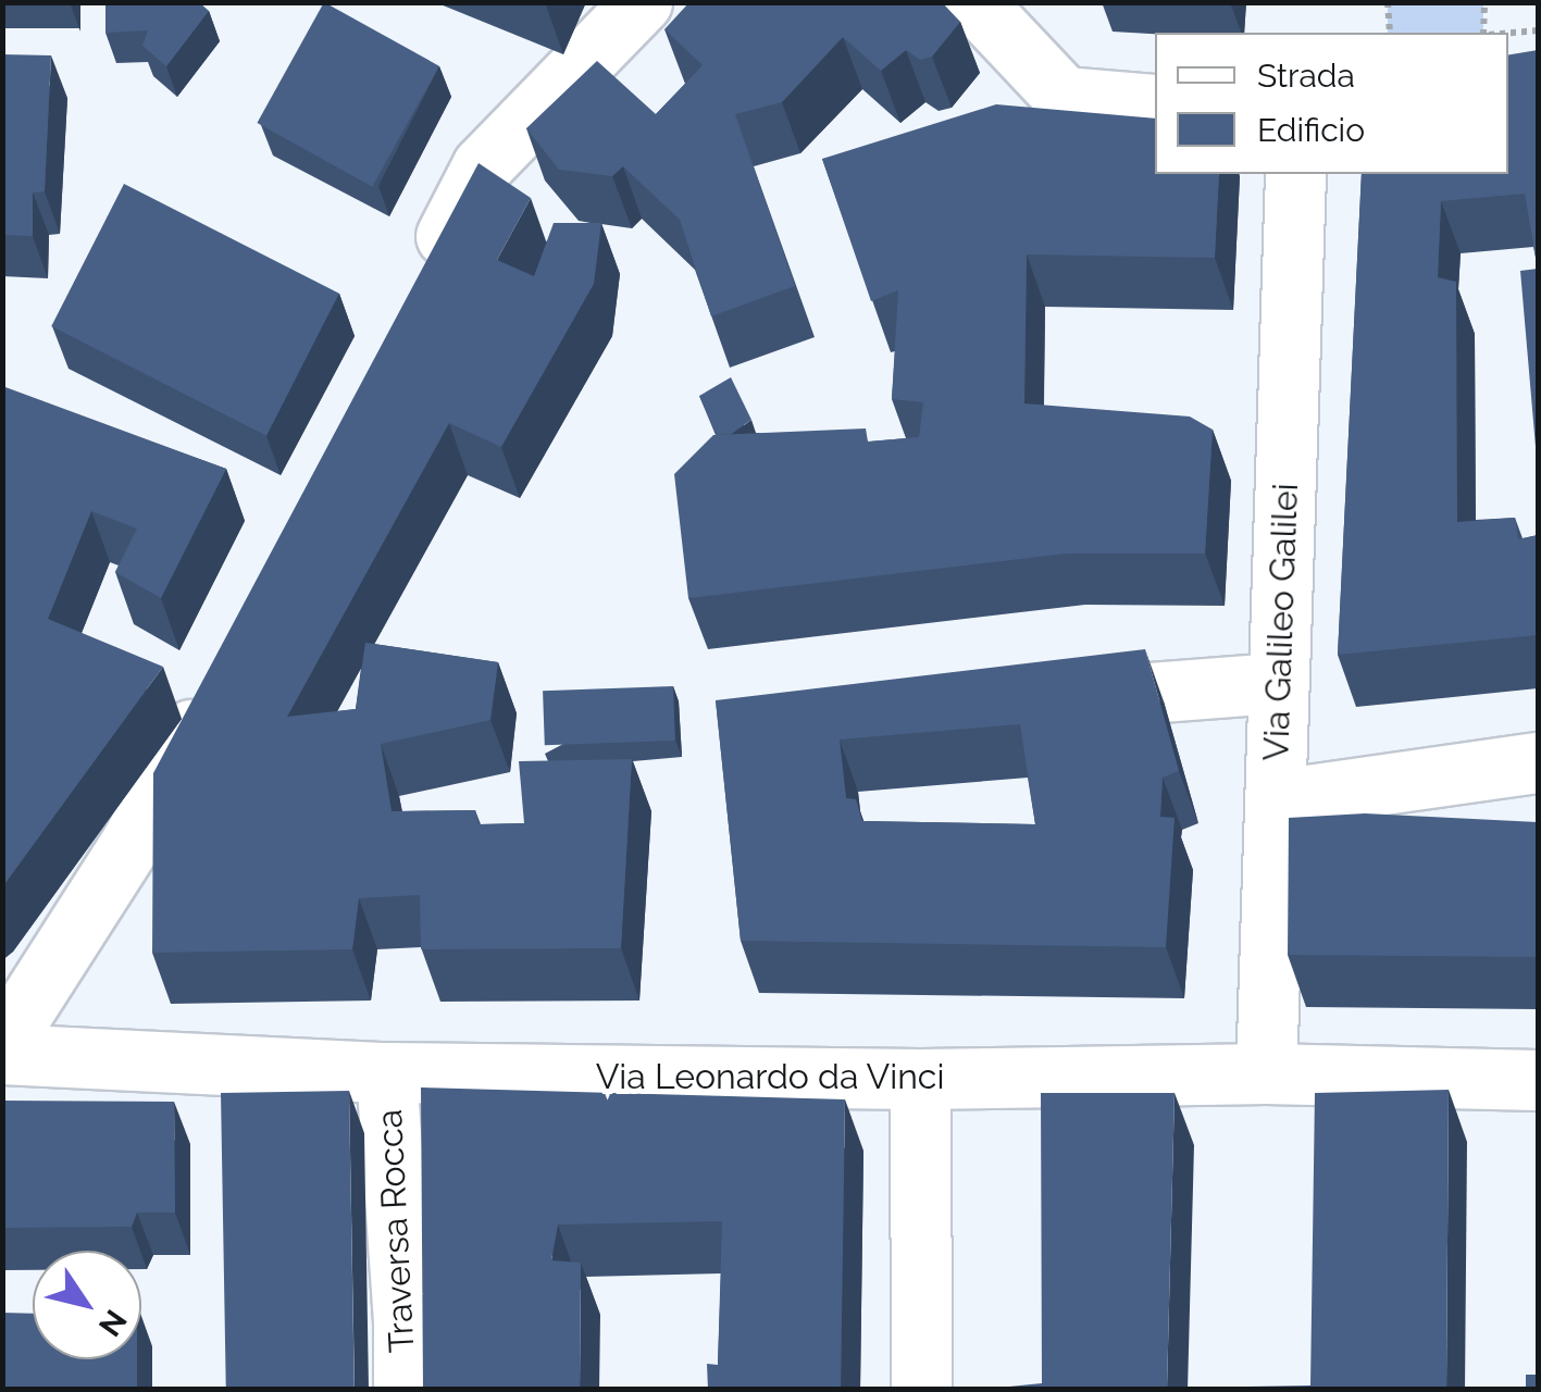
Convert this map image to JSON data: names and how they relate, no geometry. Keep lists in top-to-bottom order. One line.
{"streets":{"street":["Via Galileo Galilei","Via Leonardo da Vinci","Traversa Rocca"]},"crossings":[["Via Galileo Galilei","Via Leonardo da Vinci"],["Via Leonardo da Vinci","Traversa Rocca"]],"legend":["Strada","Edificio"],"north":"bottom right"}
